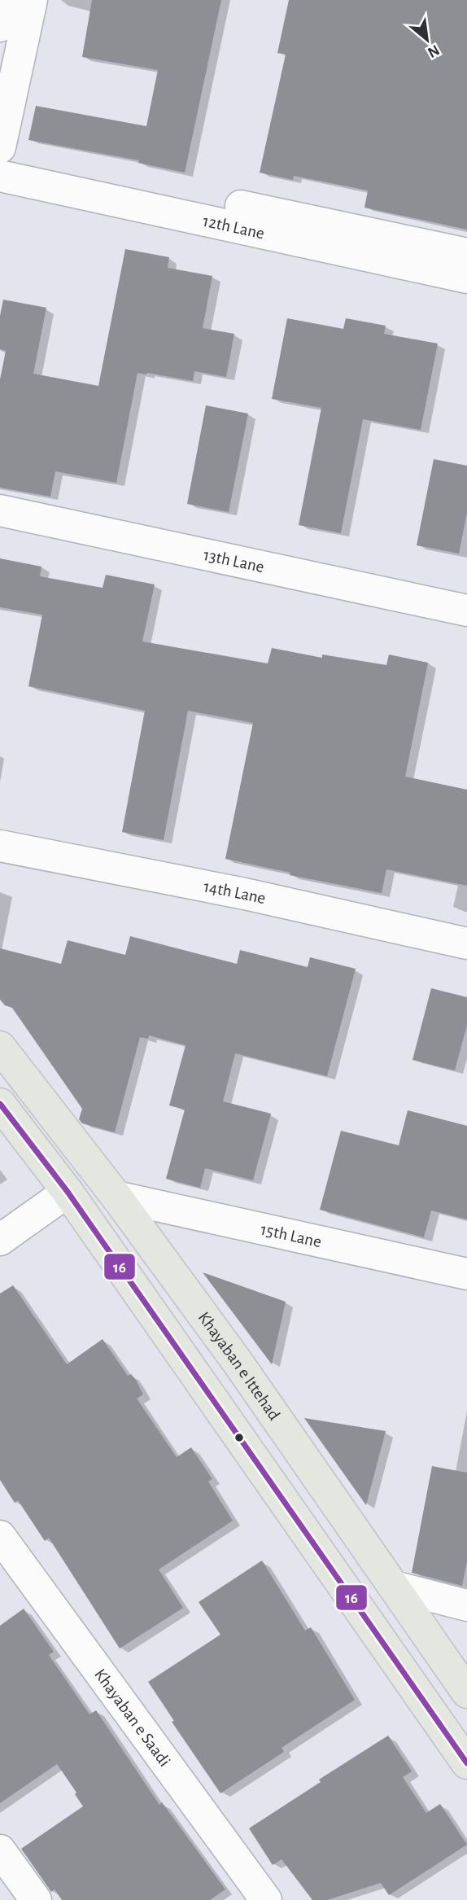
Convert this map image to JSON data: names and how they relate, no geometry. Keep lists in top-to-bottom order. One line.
{"streets":{"main road":["Khayaban e Ittehad"],"street":["12th Lane","13th Lane","14th Lane","15th Lane","Khayaban e Saadi"]},"crossings":[["15th Lane","Khayaban e Ittehad"]],"lines":["transit line 16"],"north":"bottom right"}
